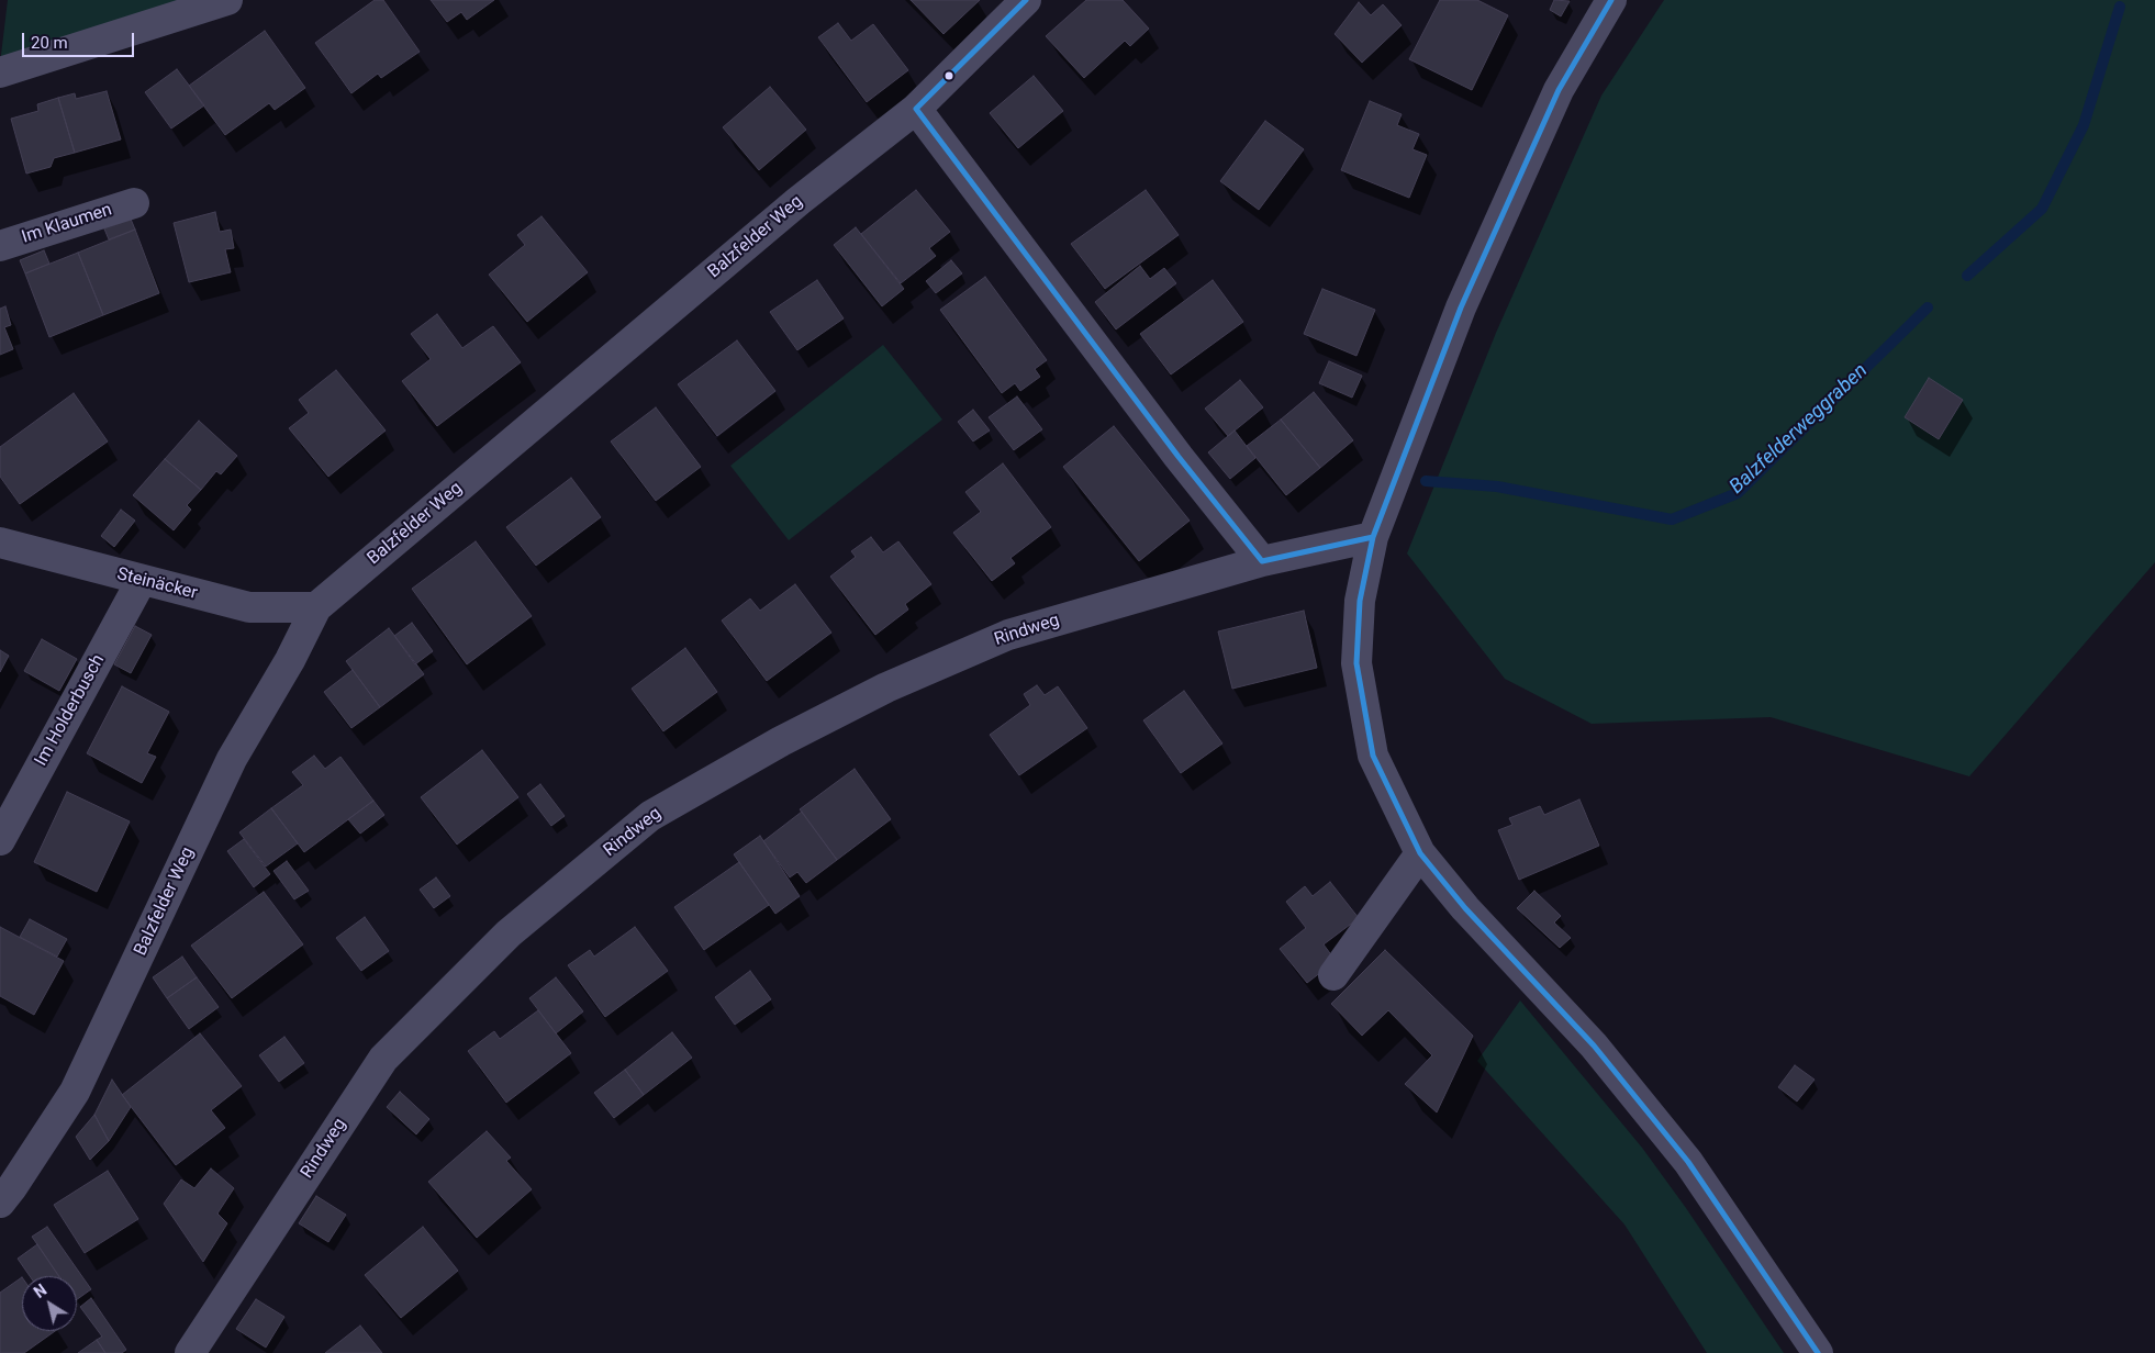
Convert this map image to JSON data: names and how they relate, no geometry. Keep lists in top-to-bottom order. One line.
{"streets":{"street":["Im Klaumen","Balzfelder Weg","Steinäcker","Rindweg","Im Holderbusch"]},"crossings":[["Balzfelder Weg","Steinäcker"],["Steinäcker","Im Holderbusch"]],"water":["Balzfelderweggraben"],"scale_bar":"20 m","north":"top left"}
